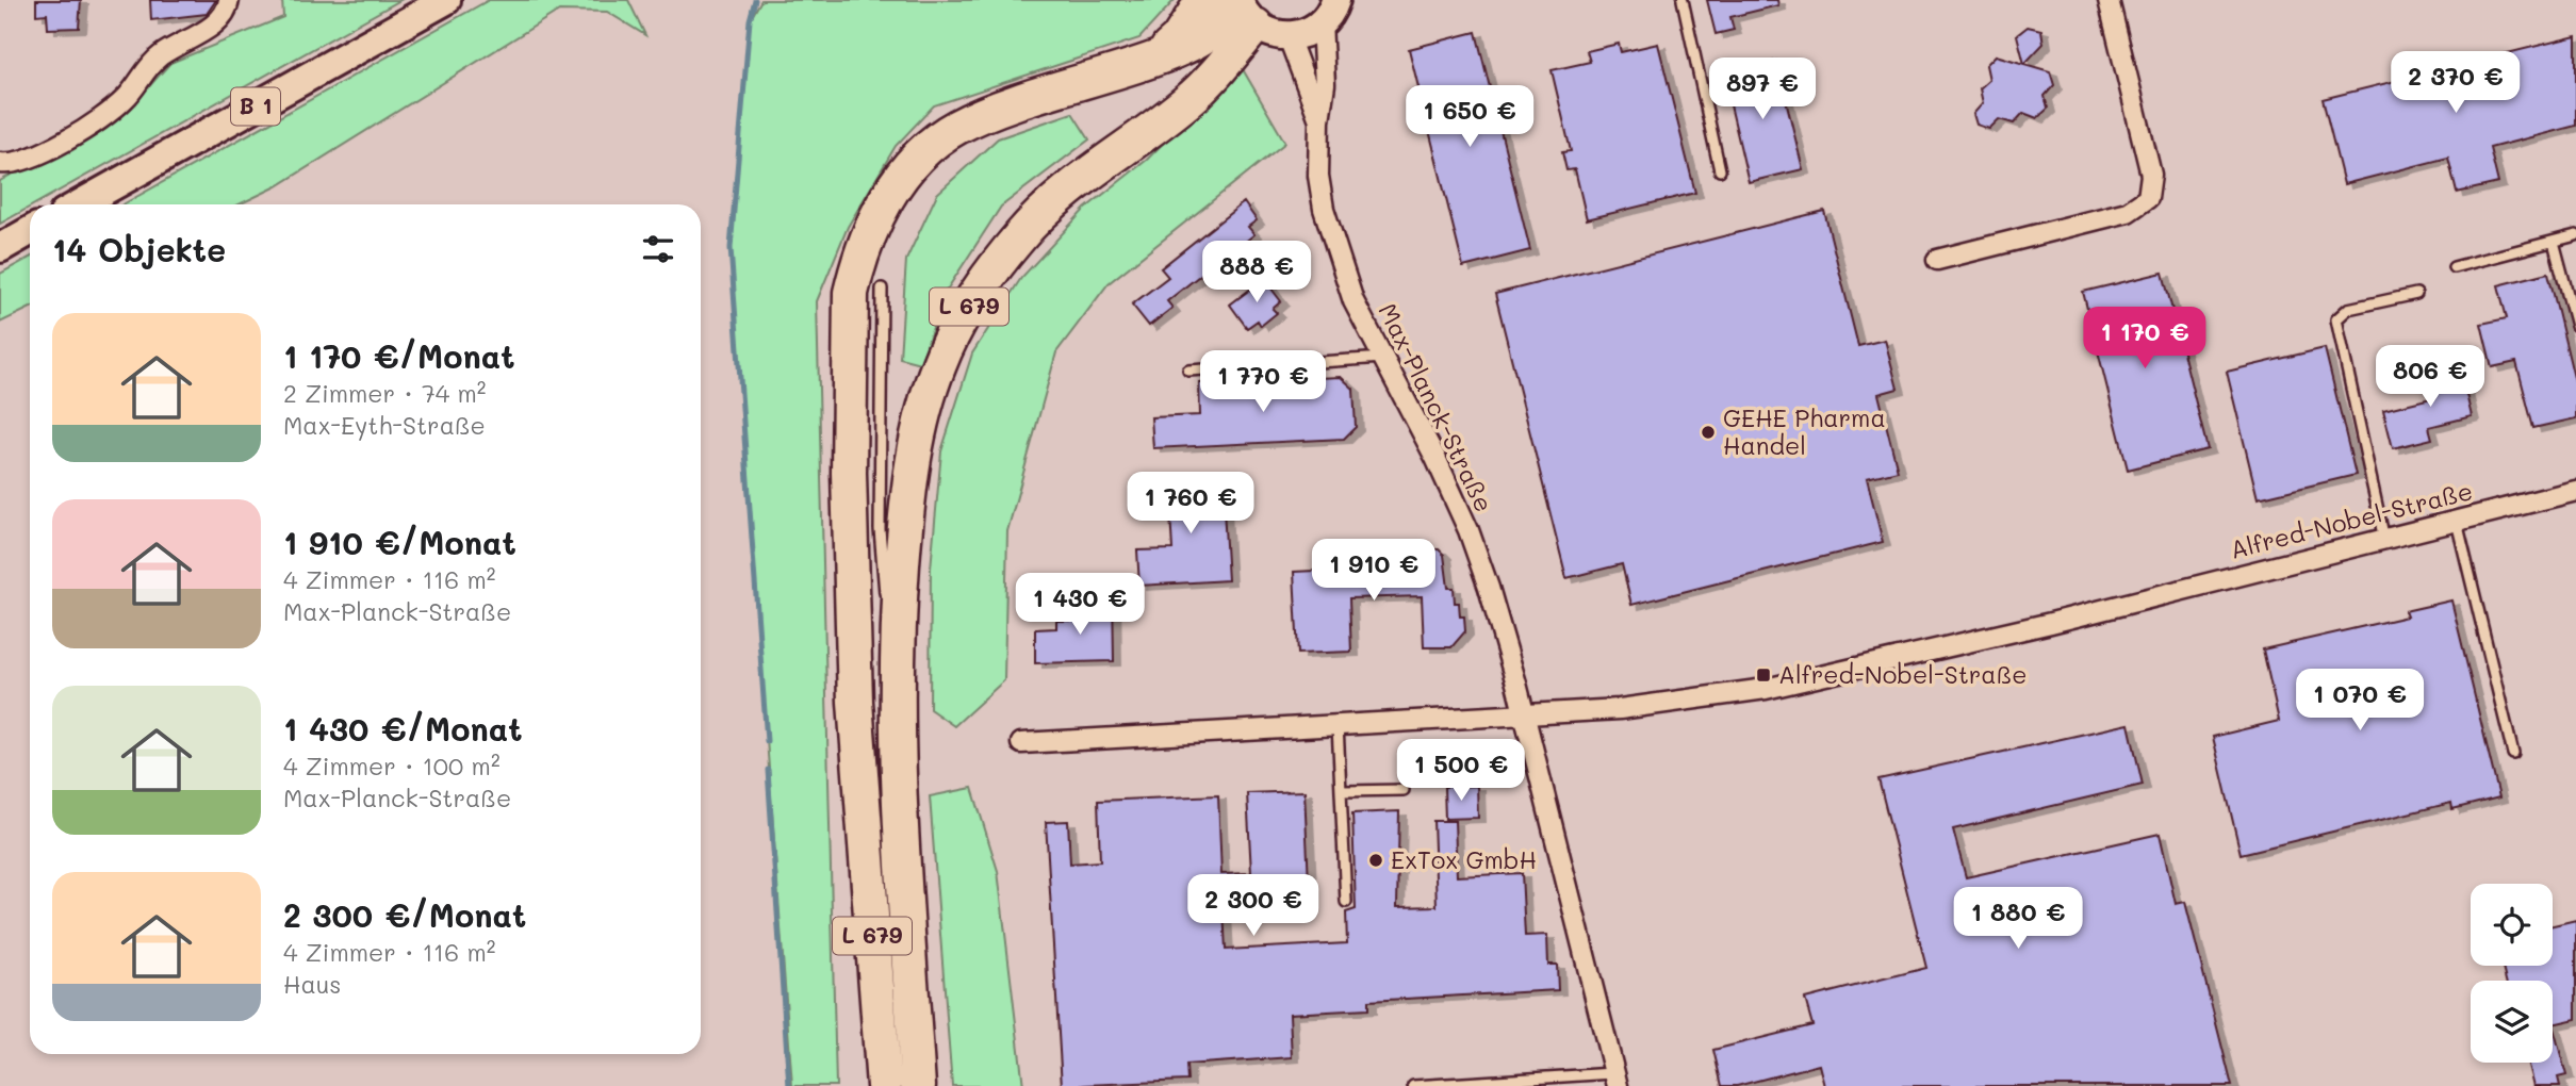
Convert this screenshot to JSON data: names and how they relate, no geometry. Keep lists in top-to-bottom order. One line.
{"streets":{"highway":["L 679"],"main road":["B 1"],"street":["Max-Planck-Straße","Alfred-Nobel-Straße"]},"crossings":[["Max-Planck-Straße","Alfred-Nobel-Straße"]],"places":{"other":["GEHE Pharma Handel","ExTox GmbH"],"transit":["Alfred-Nobel-Straße"]},"page":{"price":["2 370 €","897 €","1 650 €","888 €","1 170 €","806 €","1 770 €","1 760 €","1 910 €","1 430 €","1 070 €","1 500 €","2 300 €","1 880 €"],"heading":"14 Objekte","list":[{"name":"1 170 €/Monat","note":"2 Zimmer · 74 m² · Max-Eyth-Straße"},{"name":"1 910 €/Monat","note":"4 Zimmer · 116 m² · Max-Planck-Straße"},{"name":"1 430 €/Monat","note":"4 Zimmer · 100 m² · Max-Planck-Straße"},{"name":"2 300 €/Monat","note":"4 Zimmer · 116 m² · Haus"}]}}
